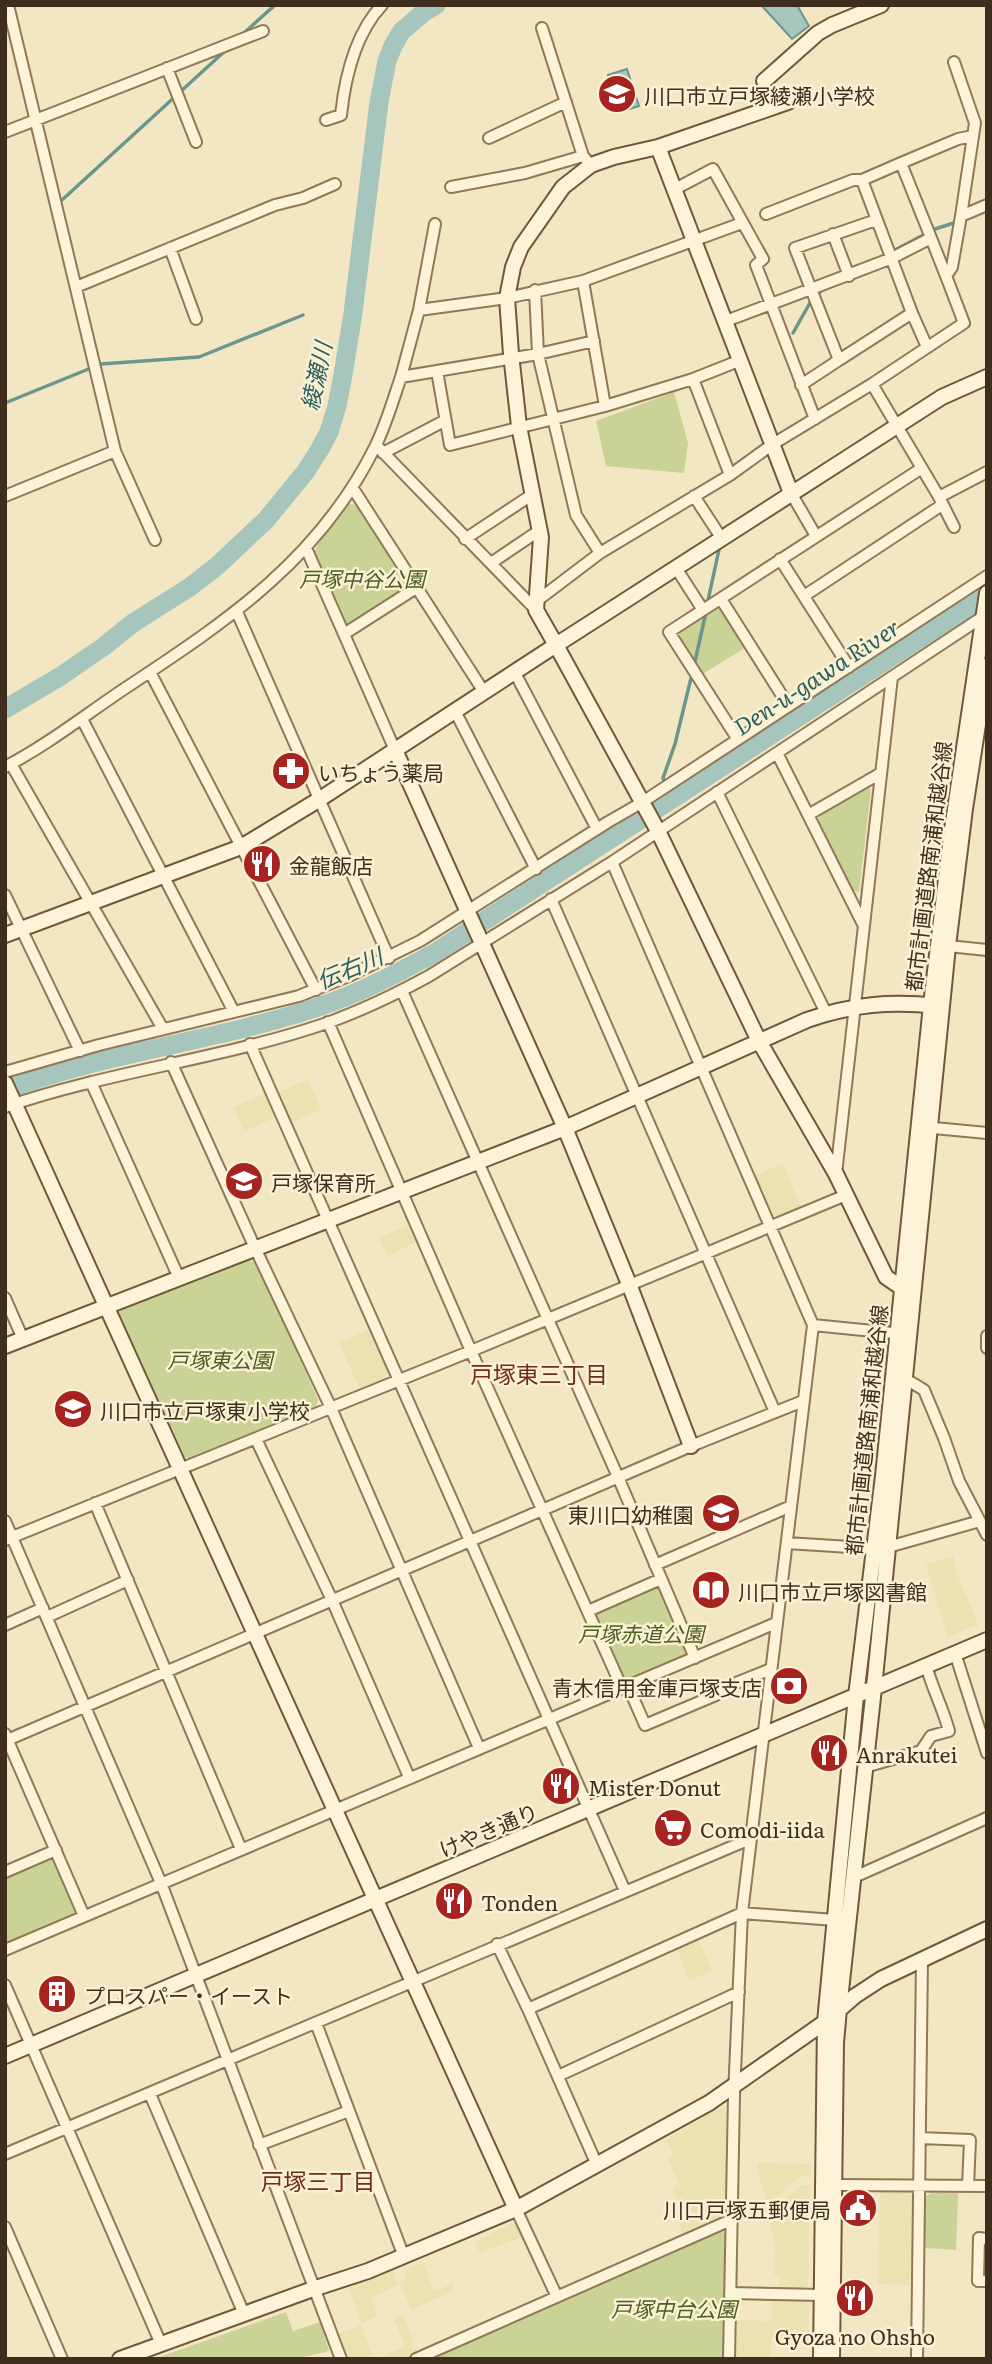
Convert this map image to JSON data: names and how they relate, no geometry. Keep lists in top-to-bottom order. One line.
{"streets":{"street":["都市計画道路南浦和越谷線","けやき通り"]},"crossings":[["都市計画道路南浦和越谷線","けやき通り"]],"districts":["戸塚東三丁目","戸塚三丁目"],"water":["綾瀬川","Den-u-gawa River","伝右川"],"parks":["戸塚中谷公園","戸塚東公園","戸塚赤道公園","戸塚中台公園"],"places":{"school or university":["川口市立戸塚綾瀬小学校","戸塚保育所","川口市立戸塚東小学校","東川口幼稚園"],"pharmacy":["いちょう薬局"],"restaurant":["金龍飯店","Anrakutei","Mister Donut","Tonden","Gyoza no Ohsho"],"library":["川口市立戸塚図書館"],"bank":["青木信用金庫戸塚支店"],"supermarket":["Comodi-iida"],"building":["プロスパー・イースト"],"public building":["川口戸塚五郵便局"]}}
